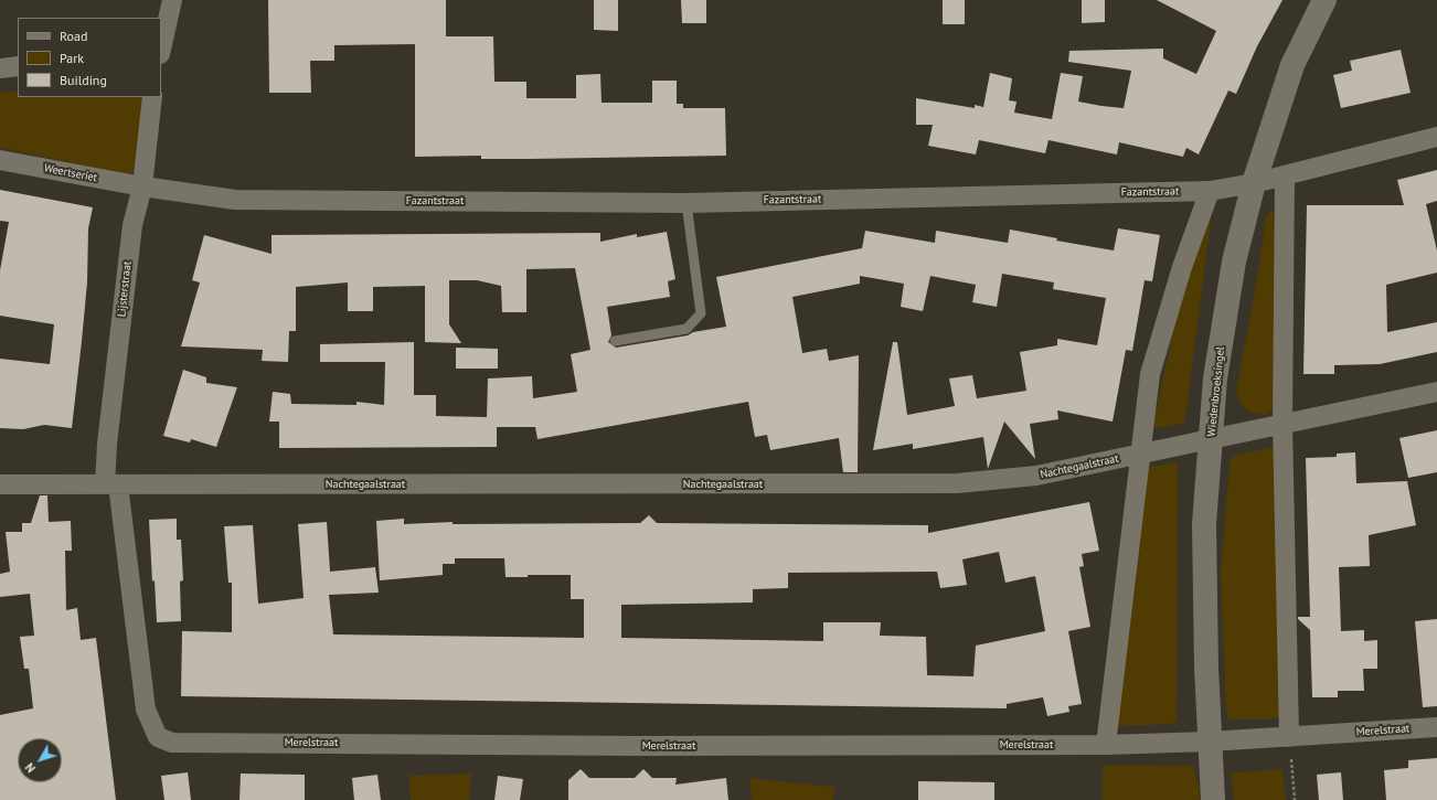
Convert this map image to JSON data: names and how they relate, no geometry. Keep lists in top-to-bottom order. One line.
{"streets":{"street":["Weertseriet","Fazantstraat","Lijsterstraat","Wiedenbroeksingel","Nachtegaalstraat","Merelstraat"]},"crossings":[["Weertseriet","Fazantstraat"],["Weertseriet","Lijsterstraat"],["Fazantstraat","Lijsterstraat"],["Fazantstraat","Wiedenbroeksingel"],["Lijsterstraat","Nachtegaalstraat"],["Lijsterstraat","Merelstraat"],["Wiedenbroeksingel","Nachtegaalstraat"],["Wiedenbroeksingel","Merelstraat"],["Nachtegaalstraat","Merelstraat"]],"legend":["Road","Park","Building"],"north":"bottom left"}
